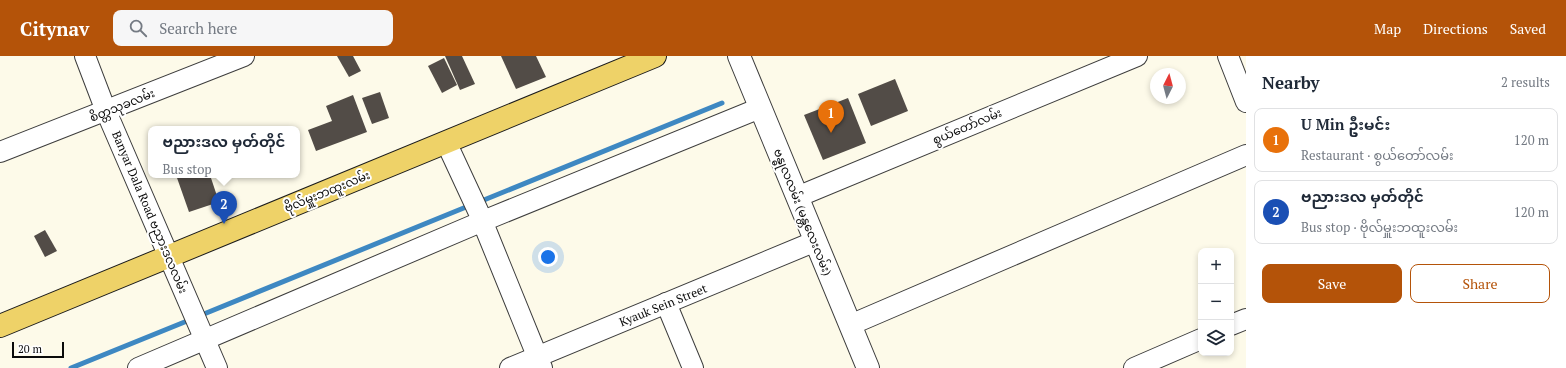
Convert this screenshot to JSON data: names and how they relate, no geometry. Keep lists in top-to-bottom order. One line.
{"streets":{"main road":["ဗိုလ်မှူးဘထူးလမ်း"],"street":["စိတ္တသုခလမ်း","စွယ်တော်လမ်း","Banyar Dala Road ဗညားဒလလမ်း","ဗန္ဓုလလမ်း (မန္တလေးလမ်း)","Kyauk Sein Street"]},"crossings":[["စိတ္တသုခလမ်း","Banyar Dala Road ဗညားဒလလမ်း"],["စွယ်တော်လမ်း","ဗန္ဓုလလမ်း (မန္တလေးလမ်း)"],["ဗိုလ်မှူးဘထူးလမ်း","Banyar Dala Road ဗညားဒလလမ်း"],["ဗန္ဓုလလမ်း (မန္တလေးလမ်း)","Kyauk Sein Street"]],"scale_bar":"20 m","north":"top","page":{"header":"Citynav","search":"Search here","nav":["Map","Directions","Saved"],"heading":["Nearby","2 results"],"pins":["1","2"],"list":[{"mark":"1","name":"U Min ဦးမင်း","note":"Restaurant · စွယ်တော်လမ်း","value":"120 m"},{"mark":"2","name":"ဗညားဒလ မှတ်တိုင်","note":"Bus stop · ဗိုလ်မှူးဘထူးလမ်း","value":"120 m"}],"popup":["ဗညားဒလ မှတ်တိုင်","Bus stop"],"map_buttons":["+","−"],"buttons":["Save","Share"],"scale":"20 m"}}
